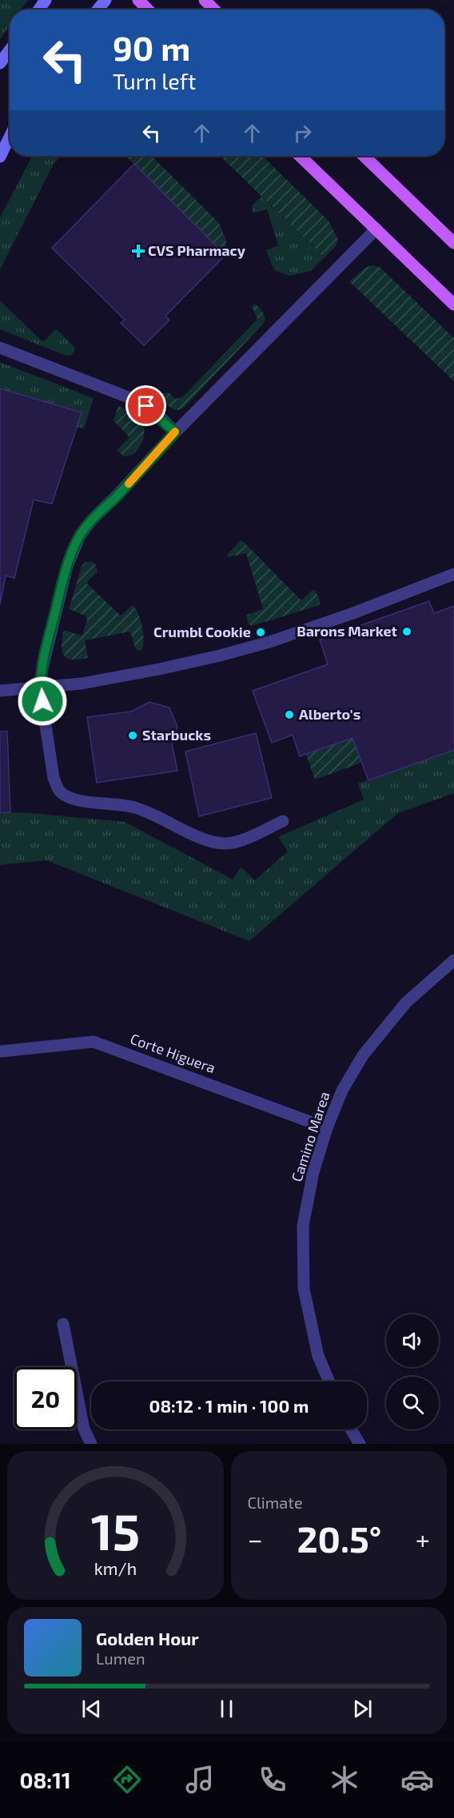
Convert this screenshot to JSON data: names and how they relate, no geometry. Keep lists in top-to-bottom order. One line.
{"streets":{"street":["Corte Higuera","Camino Marea"]},"crossings":[["Corte Higuera","Camino Marea"]],"places":{"health":["CVS Pharmacy"],"other":["Barons Market","Crumbl Cookie","Alberto's","Starbucks"]},"page":{"turn":["90 m","Turn left"],"limit":"20","trip":"08:12 · 1 min · 100 m","tile":"Climate","heat":["−","20.5°","+"],"song":["Golden Hour","Lumen"],"tabs":"08:11","gauge":["15","km/h"]}}
